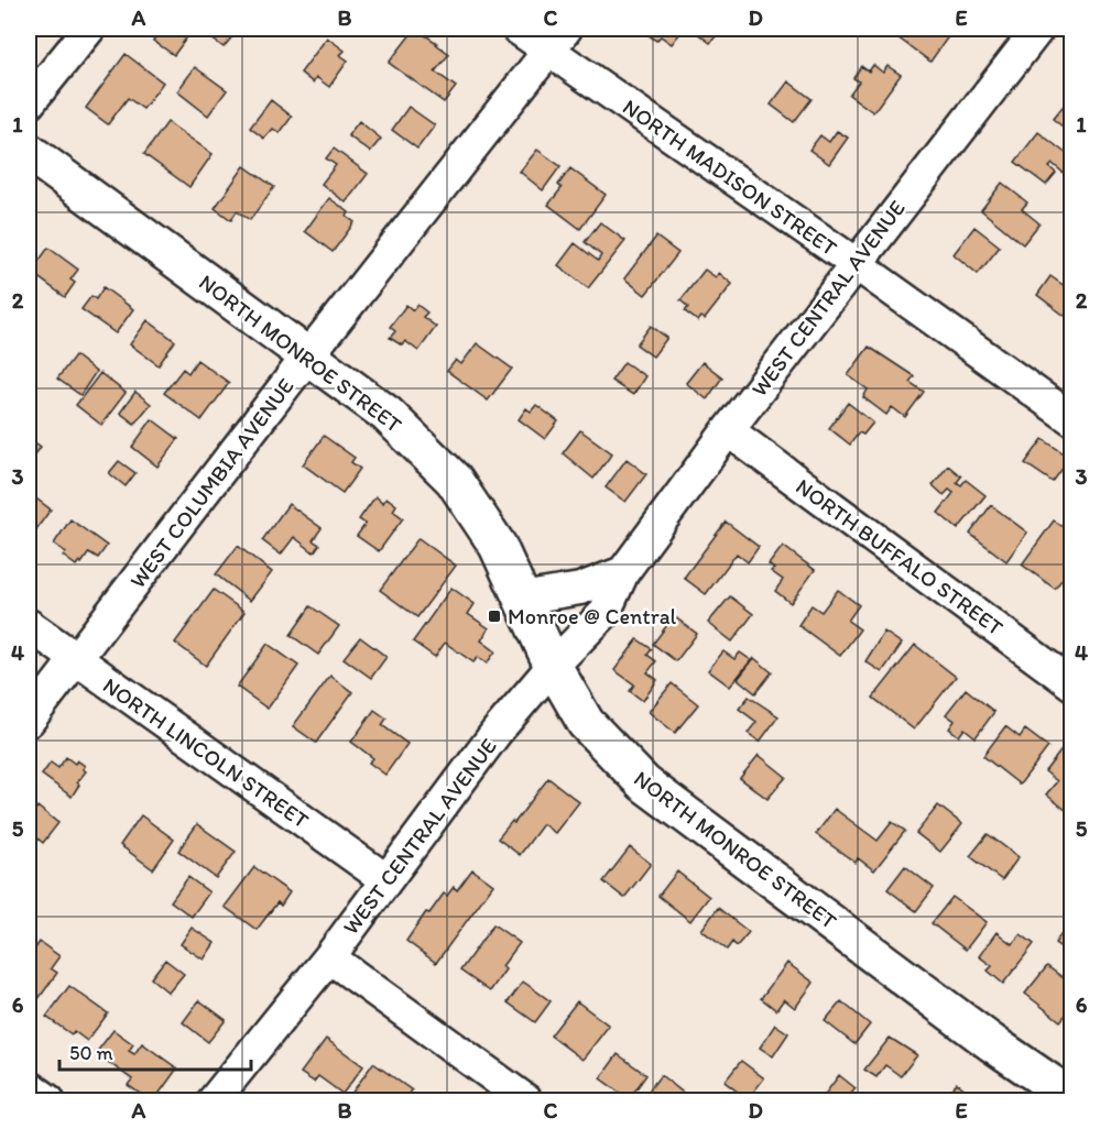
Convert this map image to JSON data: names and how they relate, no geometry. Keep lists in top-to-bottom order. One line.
{"streets":{"main road":["NORTH MONROE STREET"],"street":["NORTH MADISON STREET","WEST CENTRAL AVENUE","WEST COLUMBIA AVENUE","NORTH BUFFALO STREET","NORTH LINCOLN STREET"]},"crossings":[["NORTH MADISON STREET","WEST CENTRAL AVENUE"],["NORTH MADISON STREET","WEST COLUMBIA AVENUE"],["WEST CENTRAL AVENUE","NORTH MONROE STREET"],["WEST CENTRAL AVENUE","NORTH BUFFALO STREET"],["WEST CENTRAL AVENUE","NORTH LINCOLN STREET"],["NORTH MONROE STREET","WEST COLUMBIA AVENUE"],["WEST COLUMBIA AVENUE","NORTH LINCOLN STREET"]],"places":{"transit":["Monroe @ Central"]},"scale_bar":"50 m","grid":{"columns":["A","B","C","D","E"],"rows":["1","2","3","4","5","6"]}}
